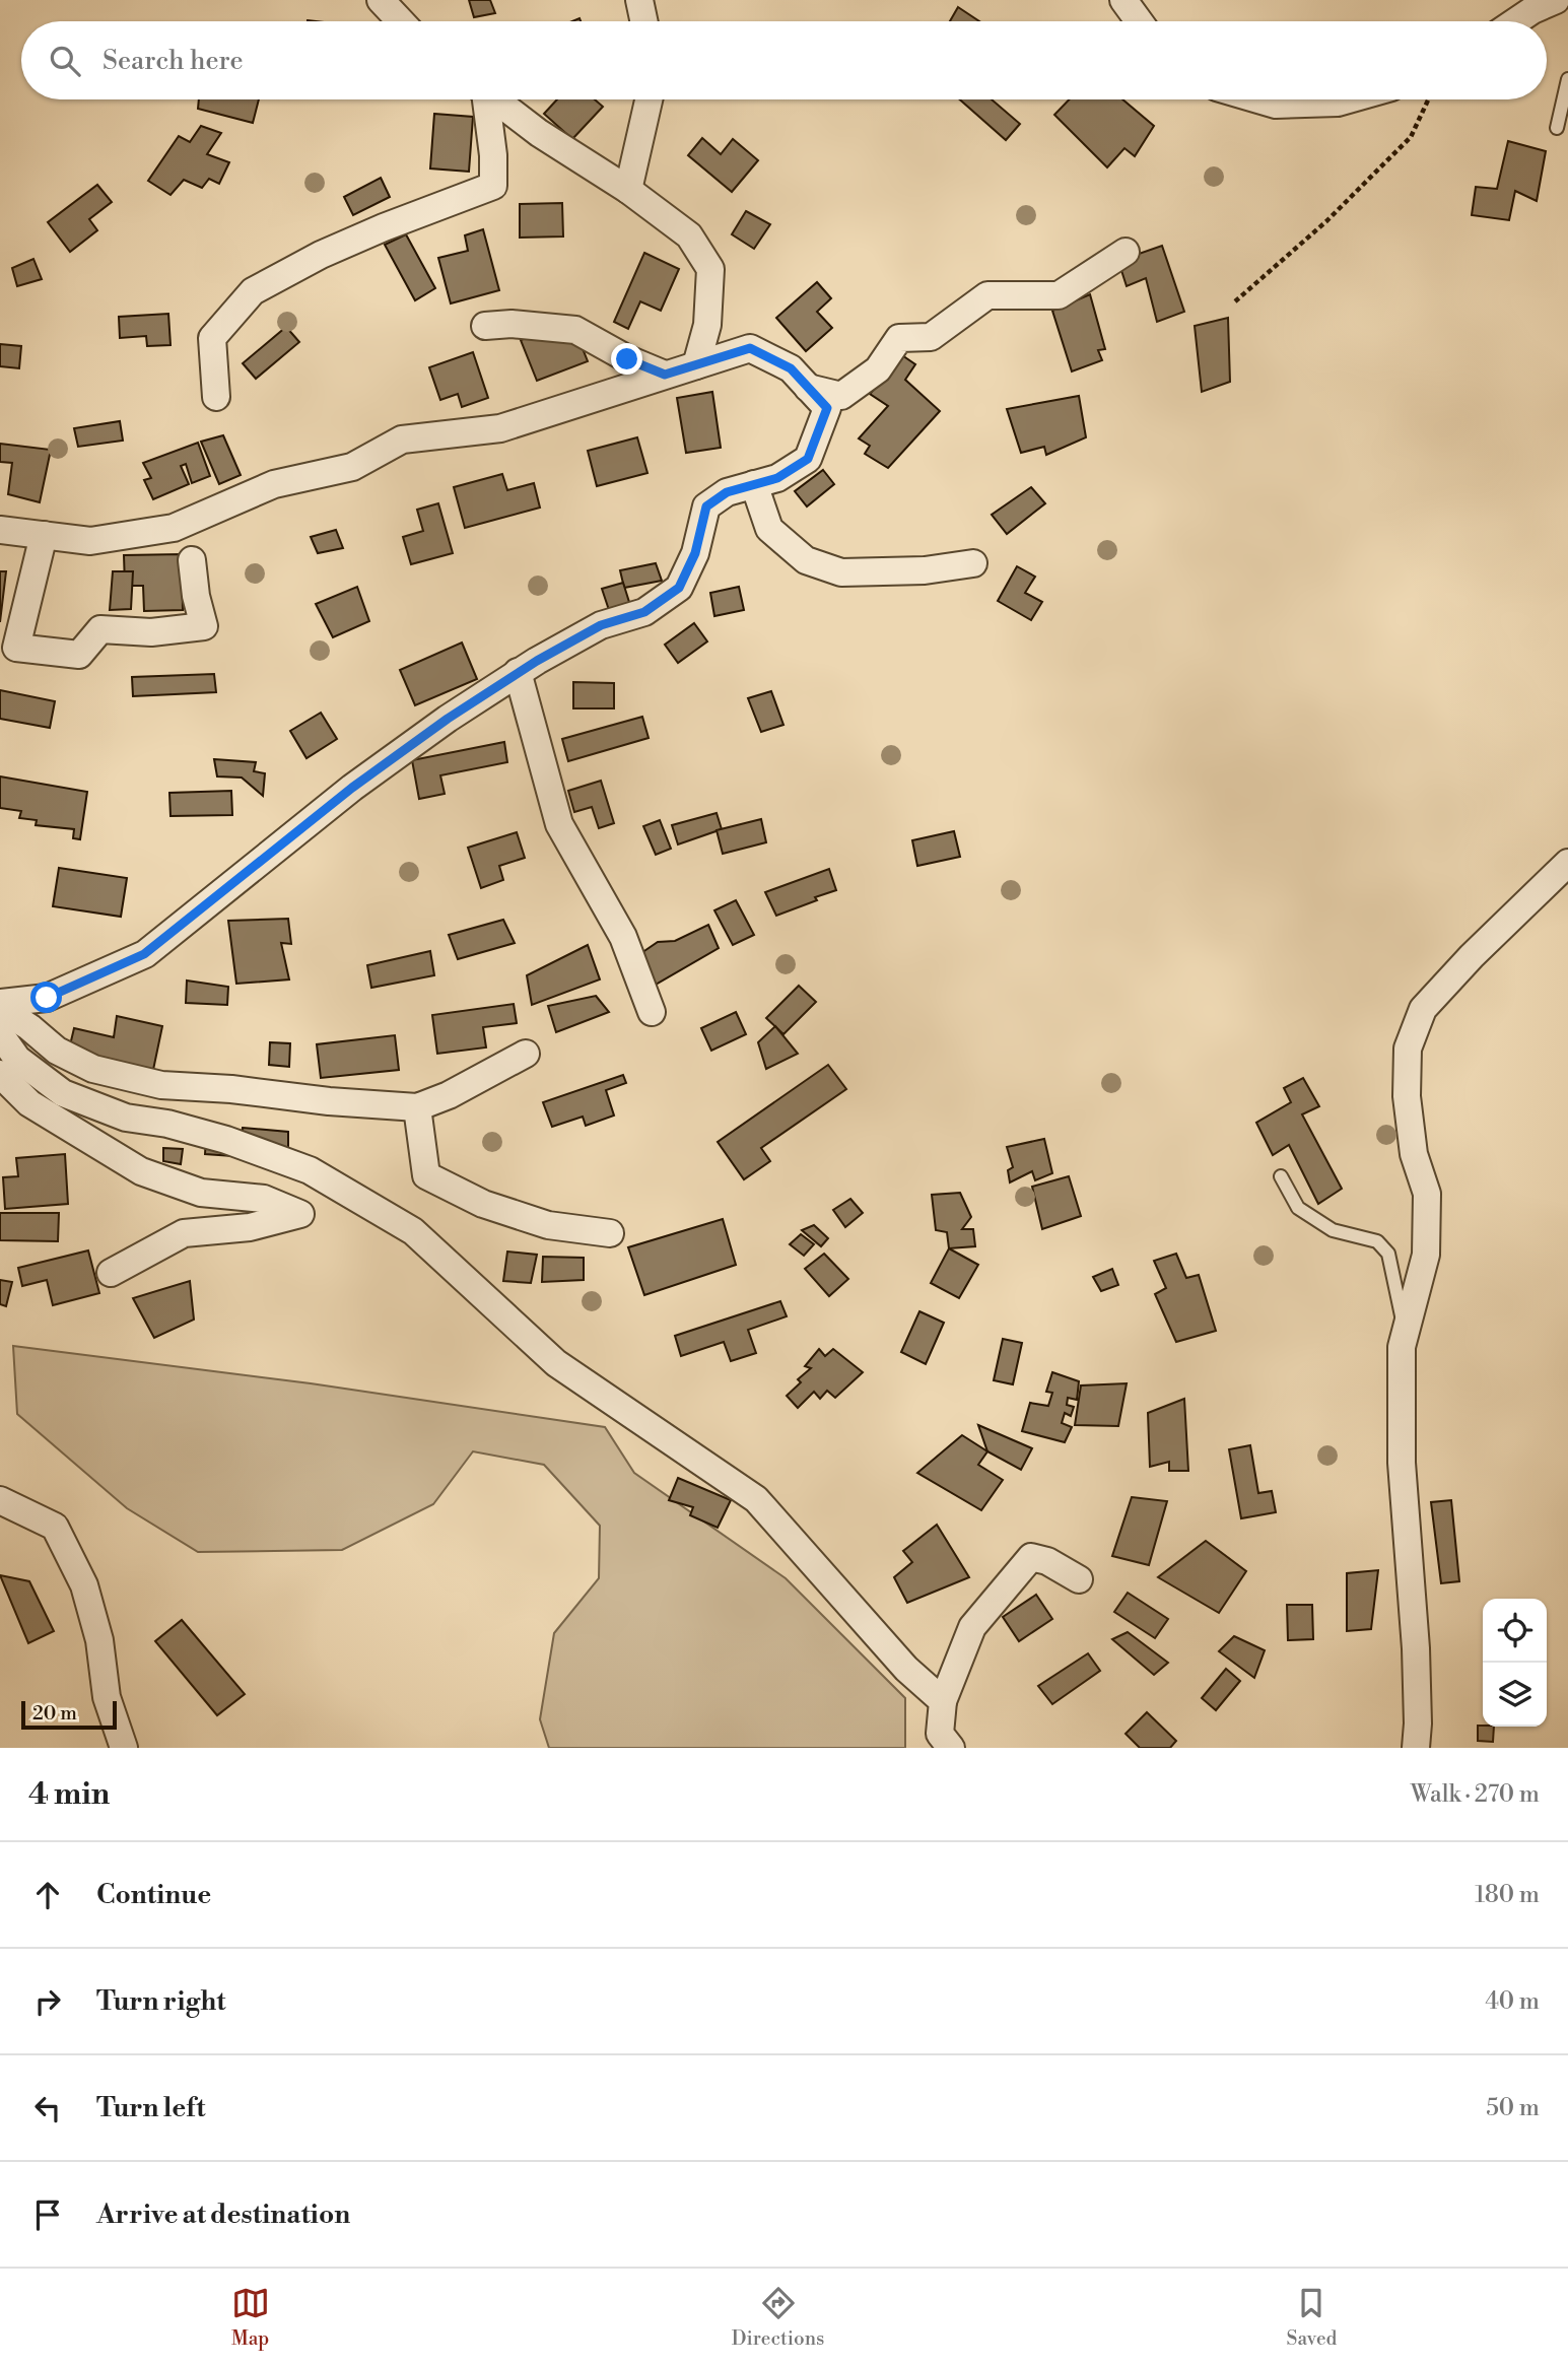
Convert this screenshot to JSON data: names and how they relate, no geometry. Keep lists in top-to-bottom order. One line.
{"scale_bar":"20 m","page":{"search":"Search here","scale":"20 m","heading":["4 min","Walk · 270 m"],"list":[["Continue","180 m"],["Turn right","40 m"],["Turn left","50 m"],"Arrive at destination"],"nav":["Map","Directions","Saved"]}}
